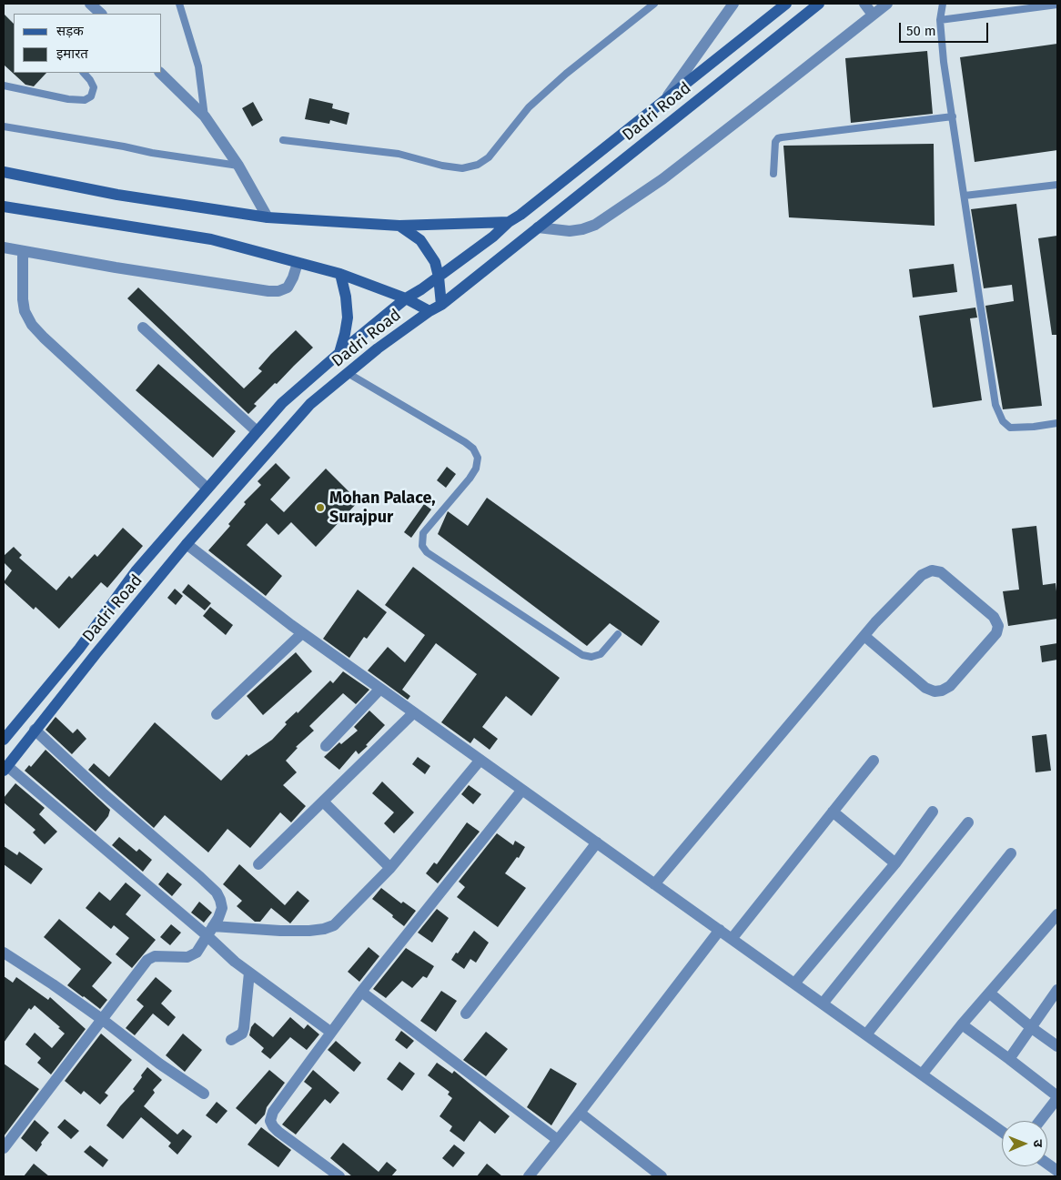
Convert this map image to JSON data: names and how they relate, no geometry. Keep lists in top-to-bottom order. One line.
{"streets":{"main road":["Dadri Road"]},"places":["Mohan Palace, Surajpur"],"legend":["सड़क","इमारत"],"scale_bar":"50 m","north":"right"}
